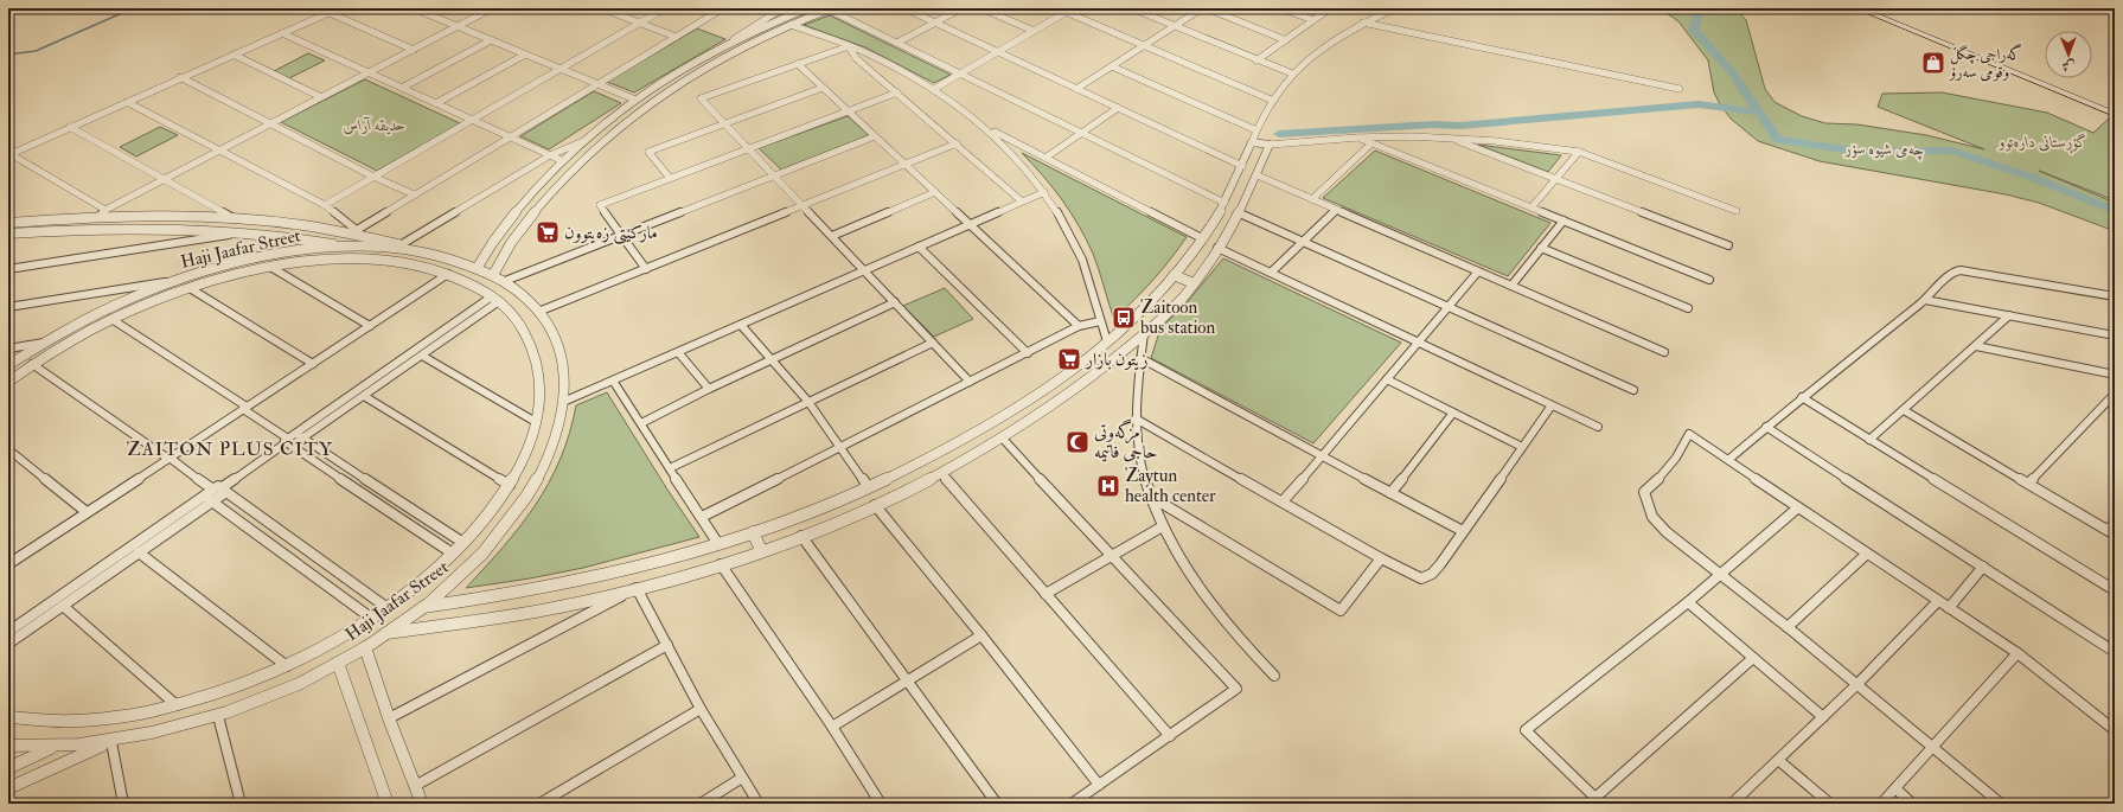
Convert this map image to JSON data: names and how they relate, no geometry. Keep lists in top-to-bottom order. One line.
{"streets":{"street":["Haji Jaafar Street"]},"districts":["ZAITON PLUS CITY"],"water":["چەمی شیوە سۆر"],"parks":["حديقه آراس","گۆڕستانی دارەتوو"],"places":{"shop":["گەراجی چگڵ وقومی سەرۆ"],"supermarket":["مارکێتی زەیتوون","زيتون بازار"],"bus stop":["Zaitoon bus station"],"mosque":["مزگەوتی حاجی فاتیمە"],"hospital":["Zaytun health center"]},"north":"bottom"}
